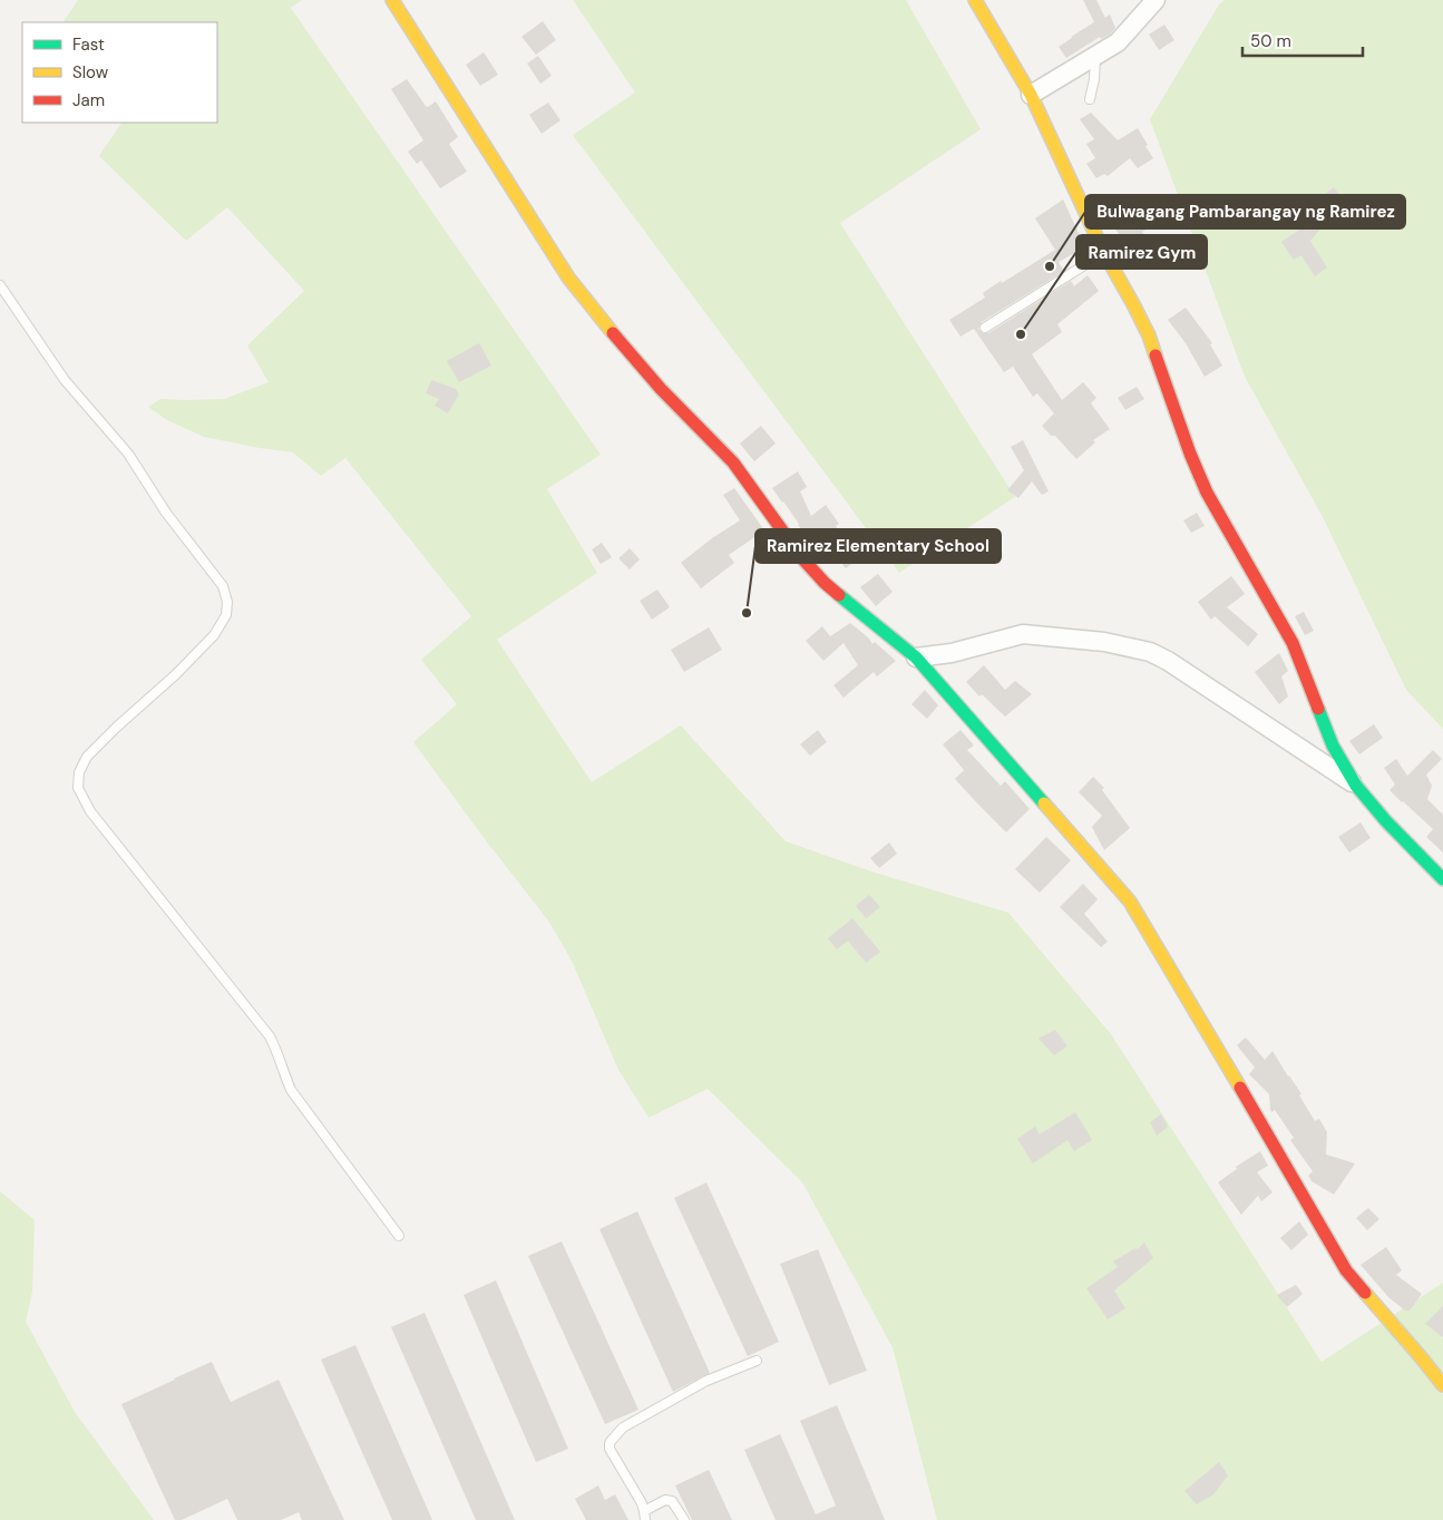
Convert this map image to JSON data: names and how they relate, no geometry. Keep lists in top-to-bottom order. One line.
{"places":["Bulwagang Pambarangay ng Ramirez","Ramirez Gym","Ramirez Elementary School"],"legend":["Fast","Slow","Jam"],"scale_bar":"50 m"}
